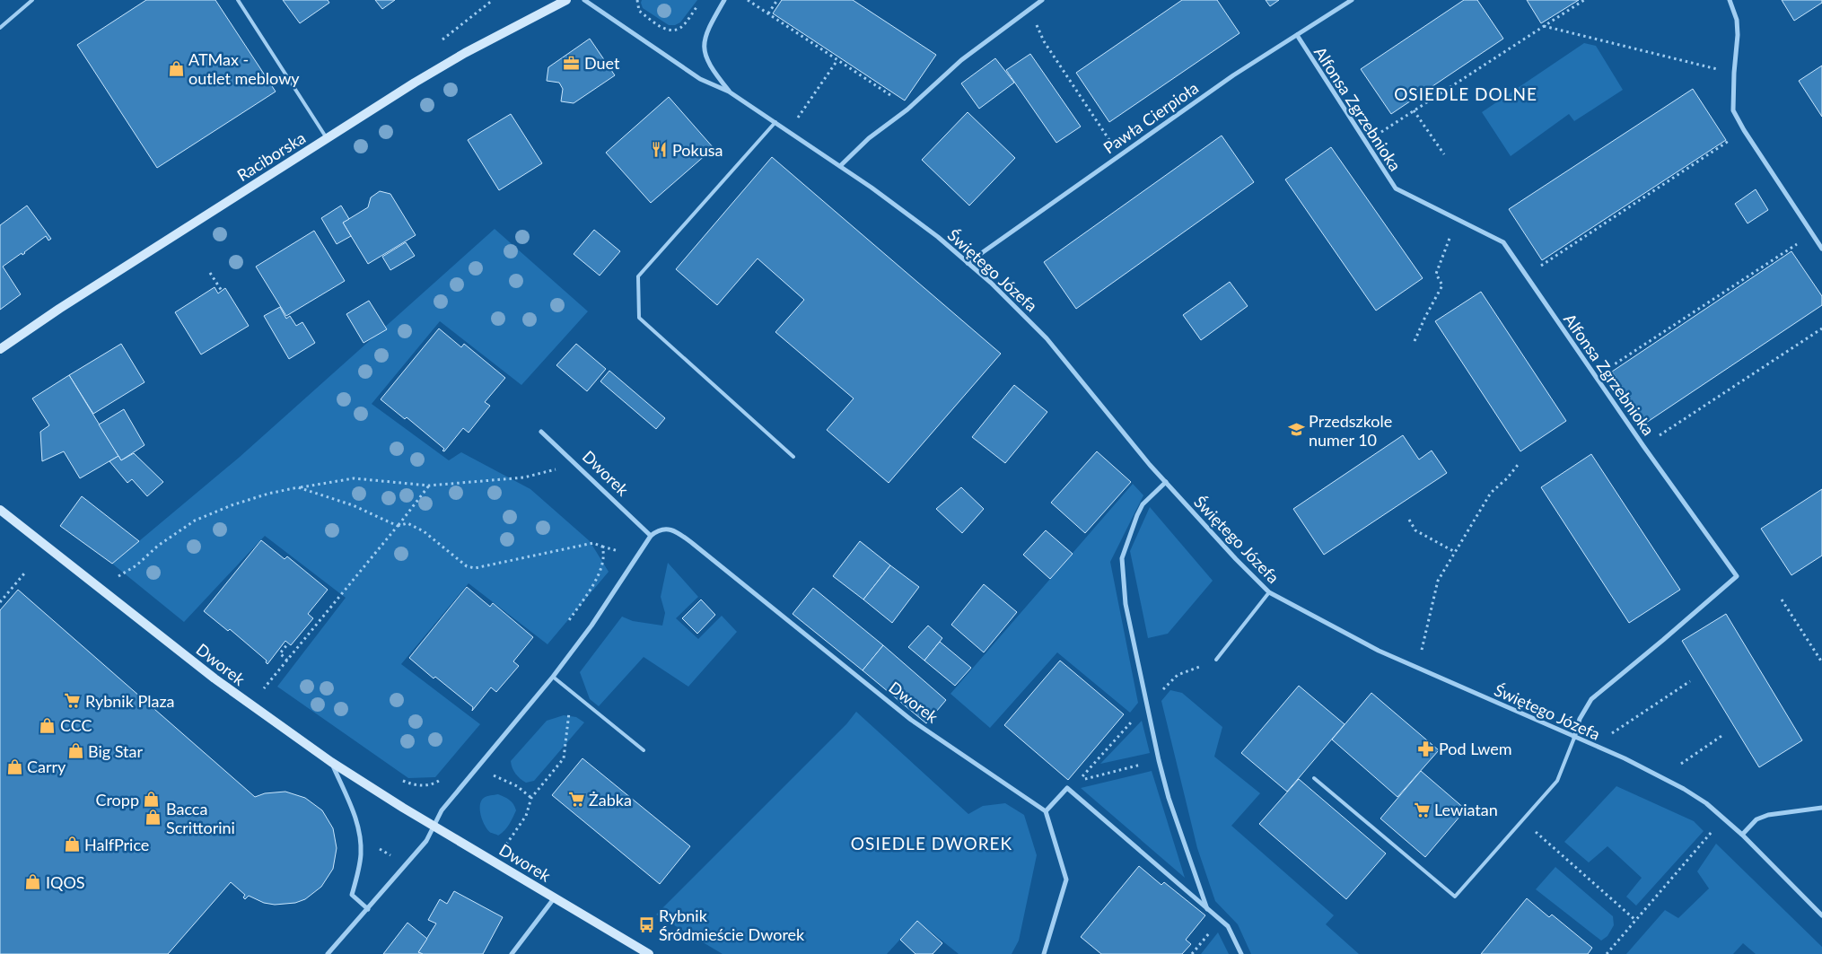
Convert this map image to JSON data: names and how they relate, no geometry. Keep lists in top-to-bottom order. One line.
{"streets":{"street":["Alfonsa Zgrzebnioka","Pawła Cierpioła","Raciborska","Świętego Józefa","Dworek"]},"crossings":[["Alfonsa Zgrzebnioka","Pawła Cierpioła"],["Alfonsa Zgrzebnioka","Świętego Józefa"],["Pawła Cierpioła","Świętego Józefa"]],"districts":["OSIEDLE DOLNE","OSIEDLE DWOREK"],"places":{"office":["Duet"],"shop":["ATMax - outlet meblowy","CCC","Big Star","Carry","Cropp","Bacca Scrittorini","HalfPrice","IQOS"],"restaurant":["Pokusa"],"school or university":["Przedszkole numer 10"],"supermarket":["Rybnik Plaza","Żabka","Lewiatan"],"pharmacy":["Pod Lwem"],"bus stop":["Rybnik Śródmieście Dworek"]}}
